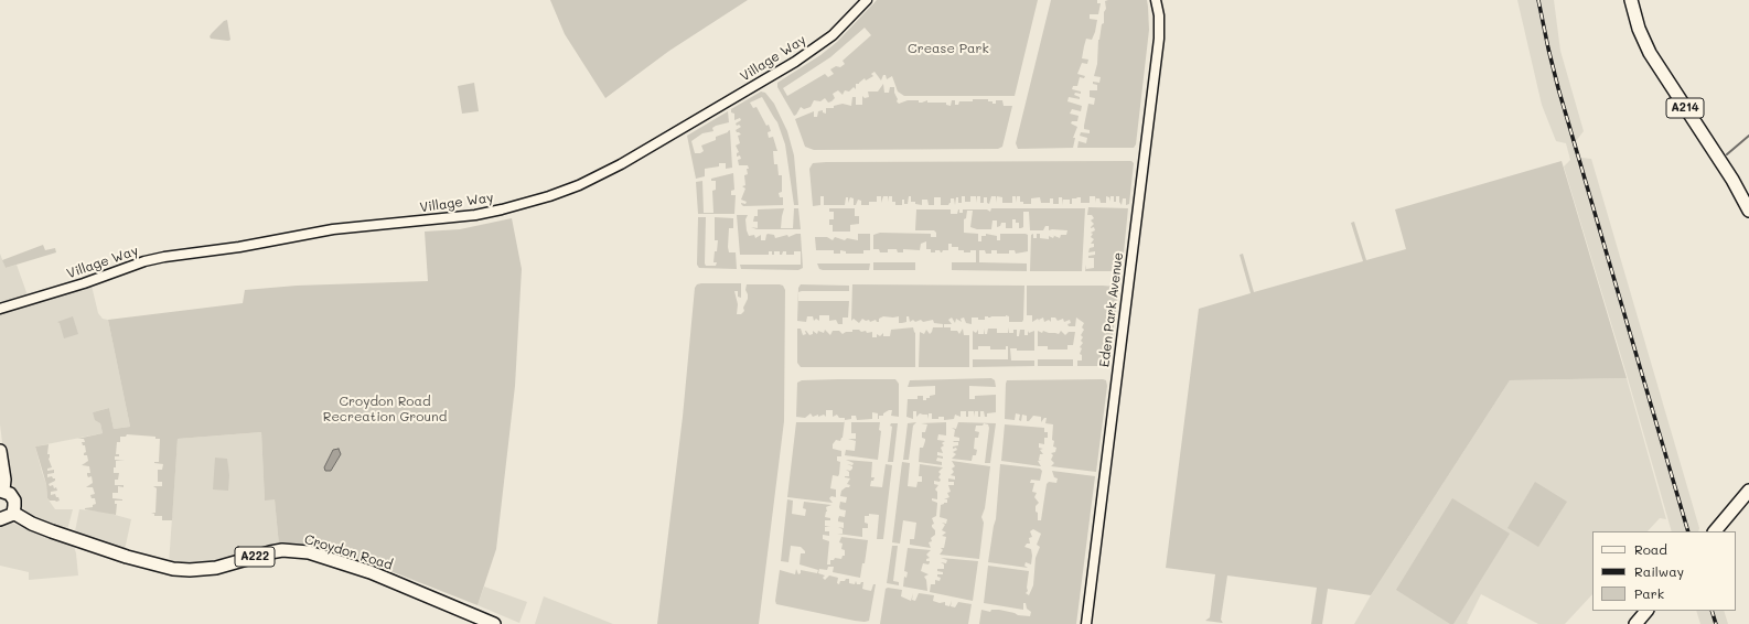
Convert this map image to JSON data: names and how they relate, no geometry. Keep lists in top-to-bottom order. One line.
{"streets":{"main road":["A214","Croydon Road","A222"],"street":["Village Way","Eden Park Avenue"]},"parks":["Crease Park","Croydon Road Recreation Ground"],"legend":["Road","Railway","Park"]}
